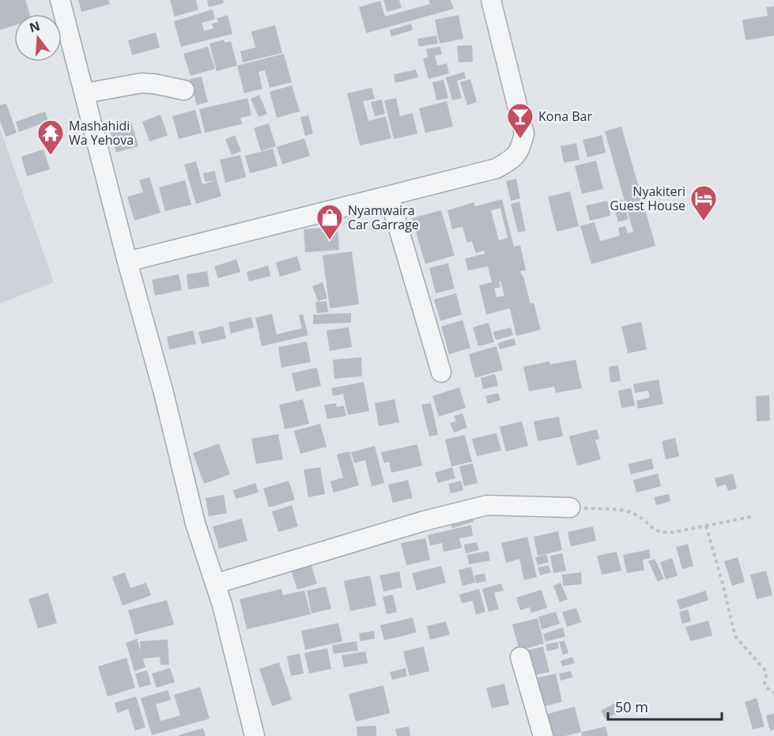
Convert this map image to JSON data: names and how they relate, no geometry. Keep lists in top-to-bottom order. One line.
{"places":{"bar":["Kona Bar"],"temple":["Mashahidi Wa Yehova"],"hotel":["Nyakiteri Guest House"],"shop":["Nyamwaira Car Garrage"]},"scale_bar":"50 m","north":"top"}
